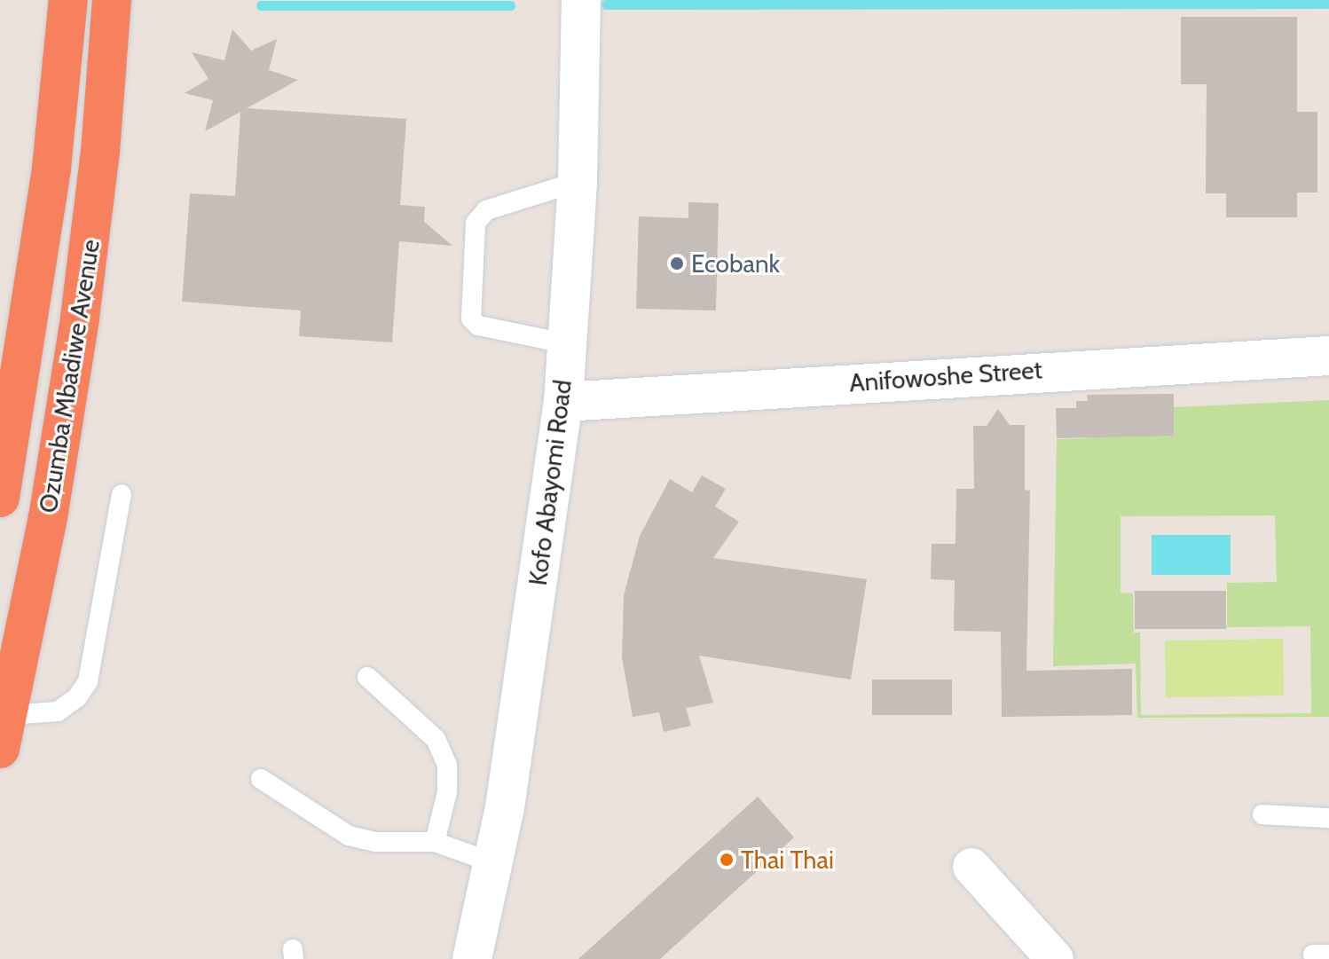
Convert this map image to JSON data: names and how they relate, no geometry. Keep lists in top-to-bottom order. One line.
{"streets":{"highway":["Ozumba Mbadiwe Avenue"],"street":["Anifowoshe Street","Kofo Abayomi Road"]},"crossings":[["Anifowoshe Street","Kofo Abayomi Road"]],"places":["Ecobank","Thai Thai"]}
